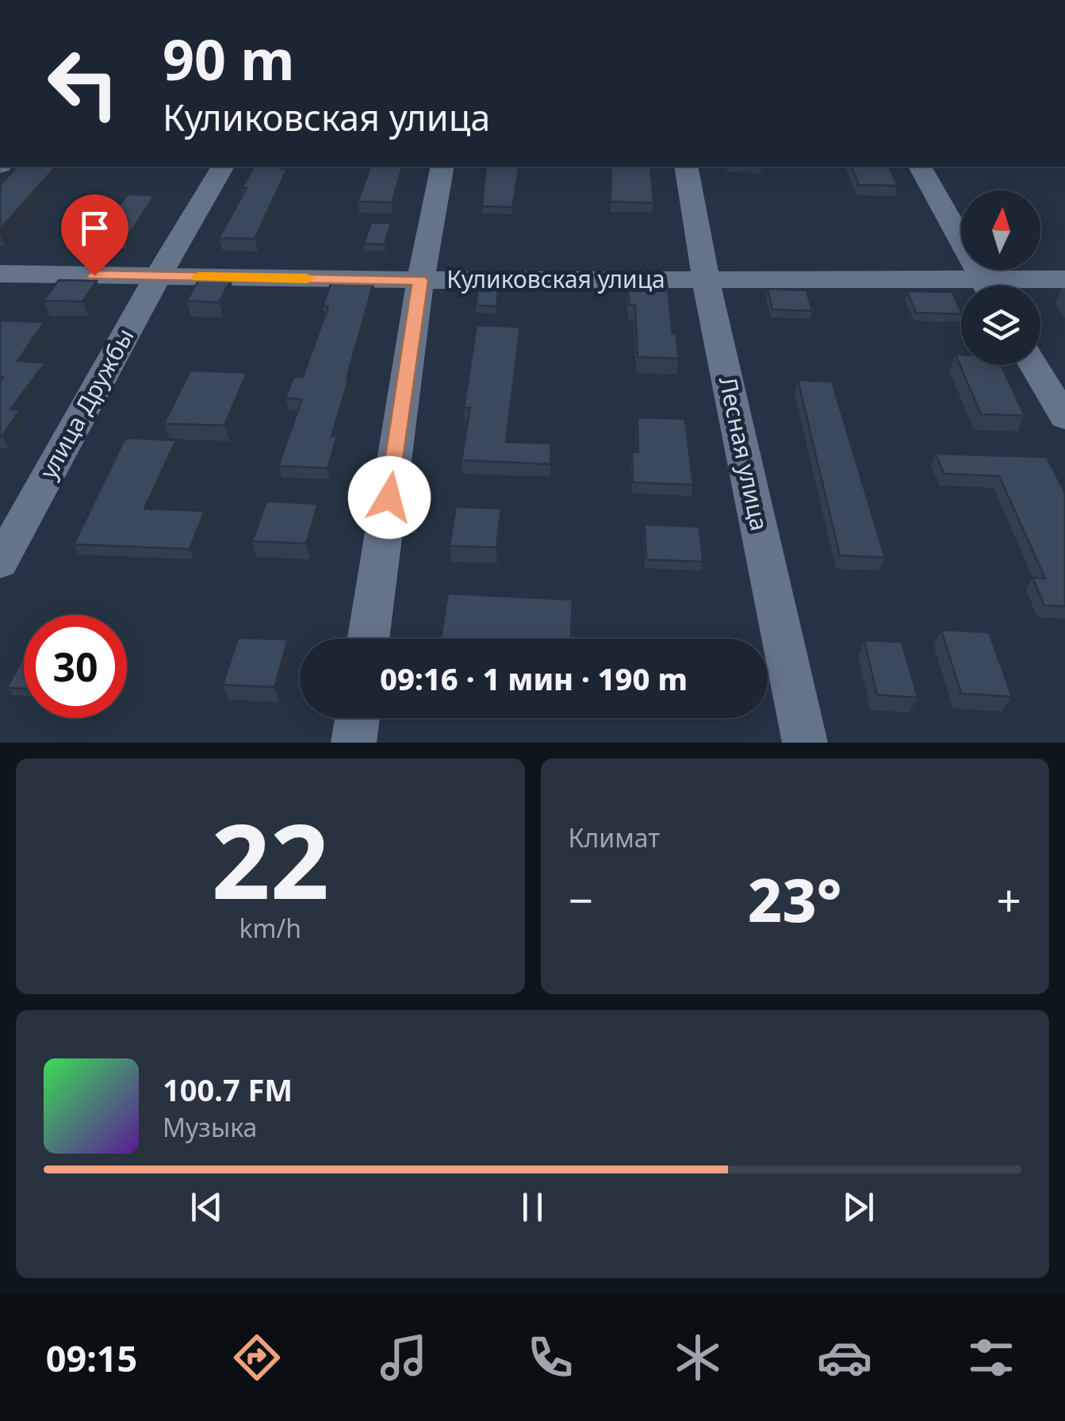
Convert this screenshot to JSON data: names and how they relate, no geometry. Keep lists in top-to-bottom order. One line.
{"streets":{"street":["Куликовская улица","улица Дружбы","Лесная улица"]},"crossings":[["Куликовская улица","улица Дружбы"],["Куликовская улица","Лесная улица"]],"north":"top","page":{"turn":["90 m","Куликовская улица"],"limit":"30","trip":"09:16 · 1 мин · 190 m","tile":[["22","km/h"],"Климат"],"heat":["−","23°","+"],"song":["100.7 FM","Музыка"],"tabs":"09:15"}}
